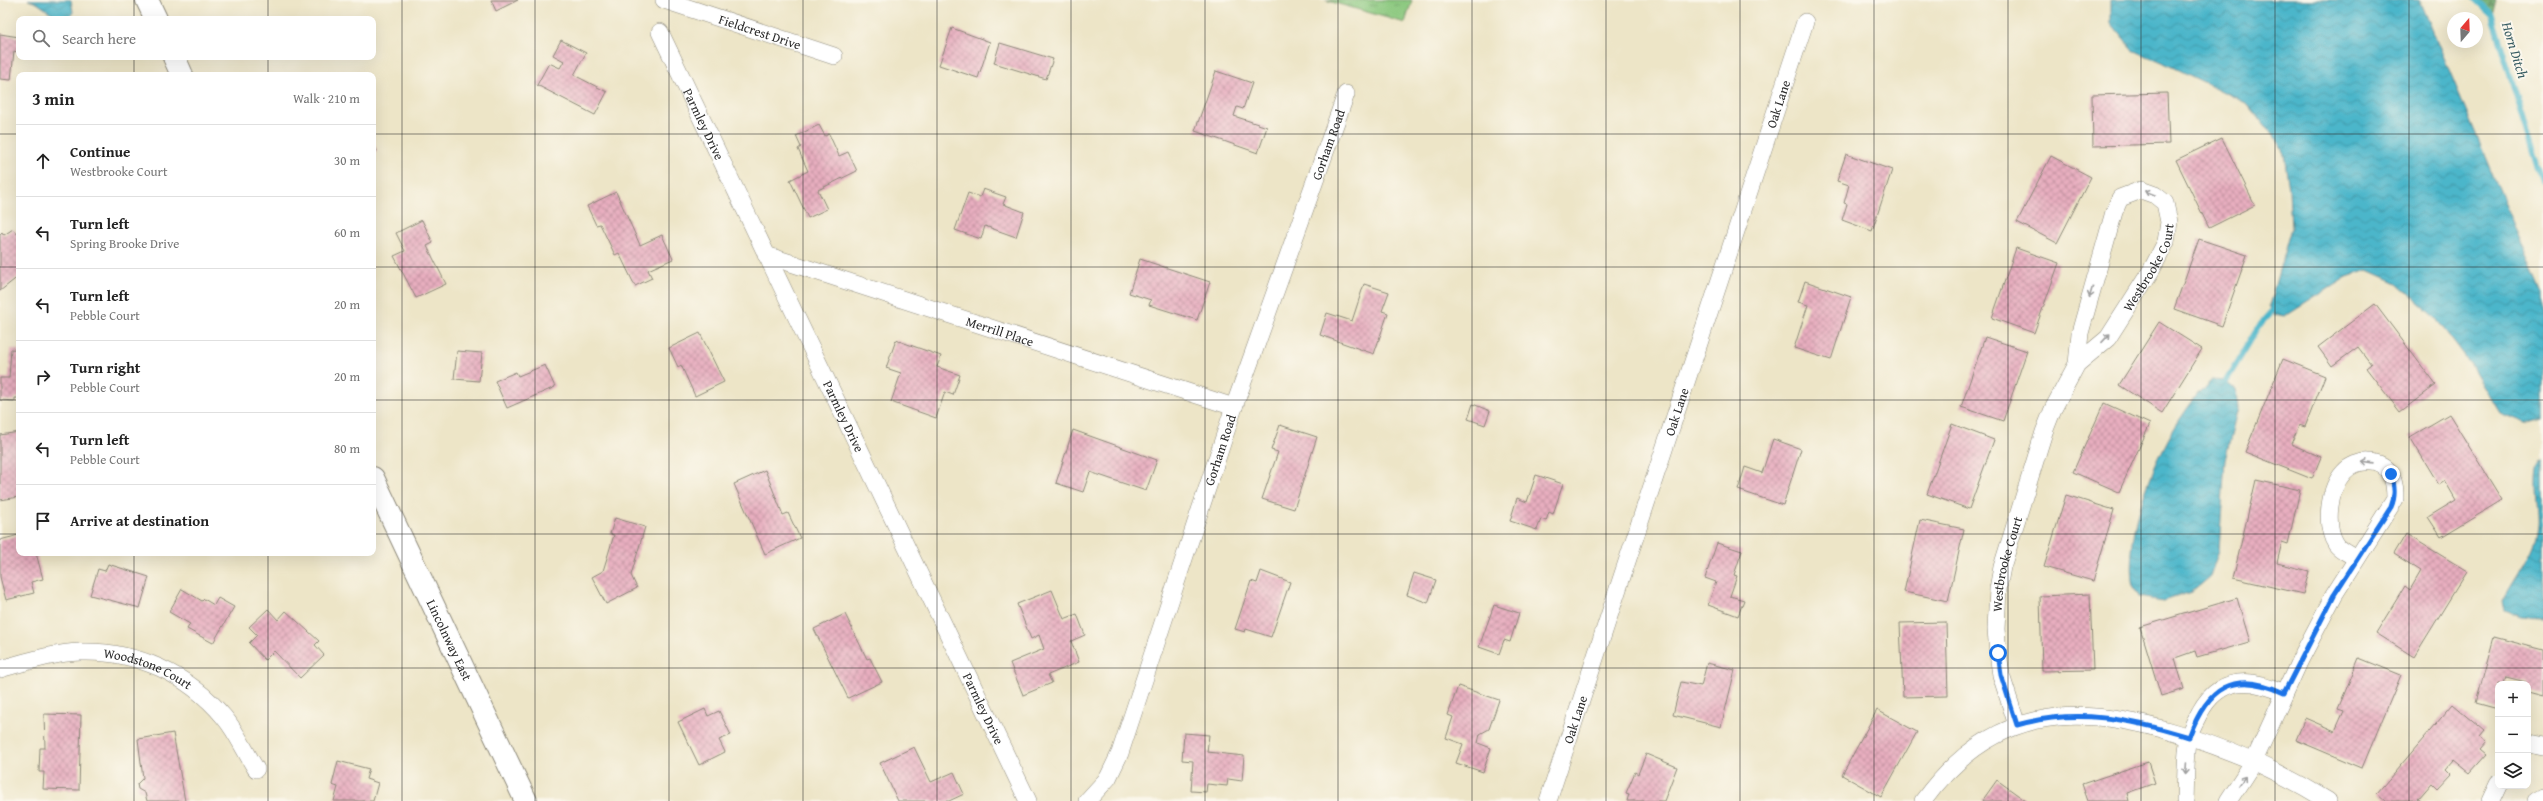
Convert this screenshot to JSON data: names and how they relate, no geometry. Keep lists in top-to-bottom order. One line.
{"streets":{"highway":["Lincolnway East"],"street":["Fieldcrest Drive","Oak Lane","Parmley Drive","Gorham Road","Westbrooke Court","Merrill Place","Woodstone Court"]},"crossings":[["Parmley Drive","Merrill Place"],["Gorham Road","Merrill Place"]],"water":["Horn Ditch"],"north":"top","page":{"search":"Search here","heading":["3 min","Walk · 210 m"],"list":[["Continue","Westbrooke Court","30 m"],["Turn left","Spring Brooke Drive","60 m"],["Turn left","Pebble Court","20 m"],["Turn right","Pebble Court","20 m"],["Turn left","Pebble Court","80 m"],"Arrive at destination"],"map_buttons":["+","−"]}}
